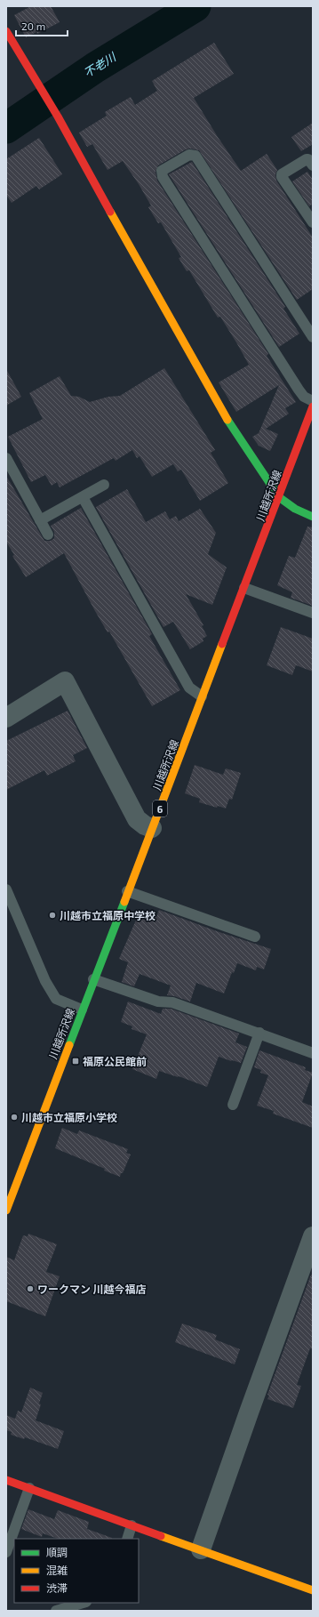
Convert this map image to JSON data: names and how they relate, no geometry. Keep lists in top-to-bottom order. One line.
{"streets":{"street":["川越所沢線","6"]},"water":["不老川"],"places":{"other":["川越市立福原中学校","川越市立福原小学校","ワークマン 川越今福店"],"transit":["福原公民館前"]},"legend":["順調","混雑","渋滞"],"scale_bar":"20 m"}
